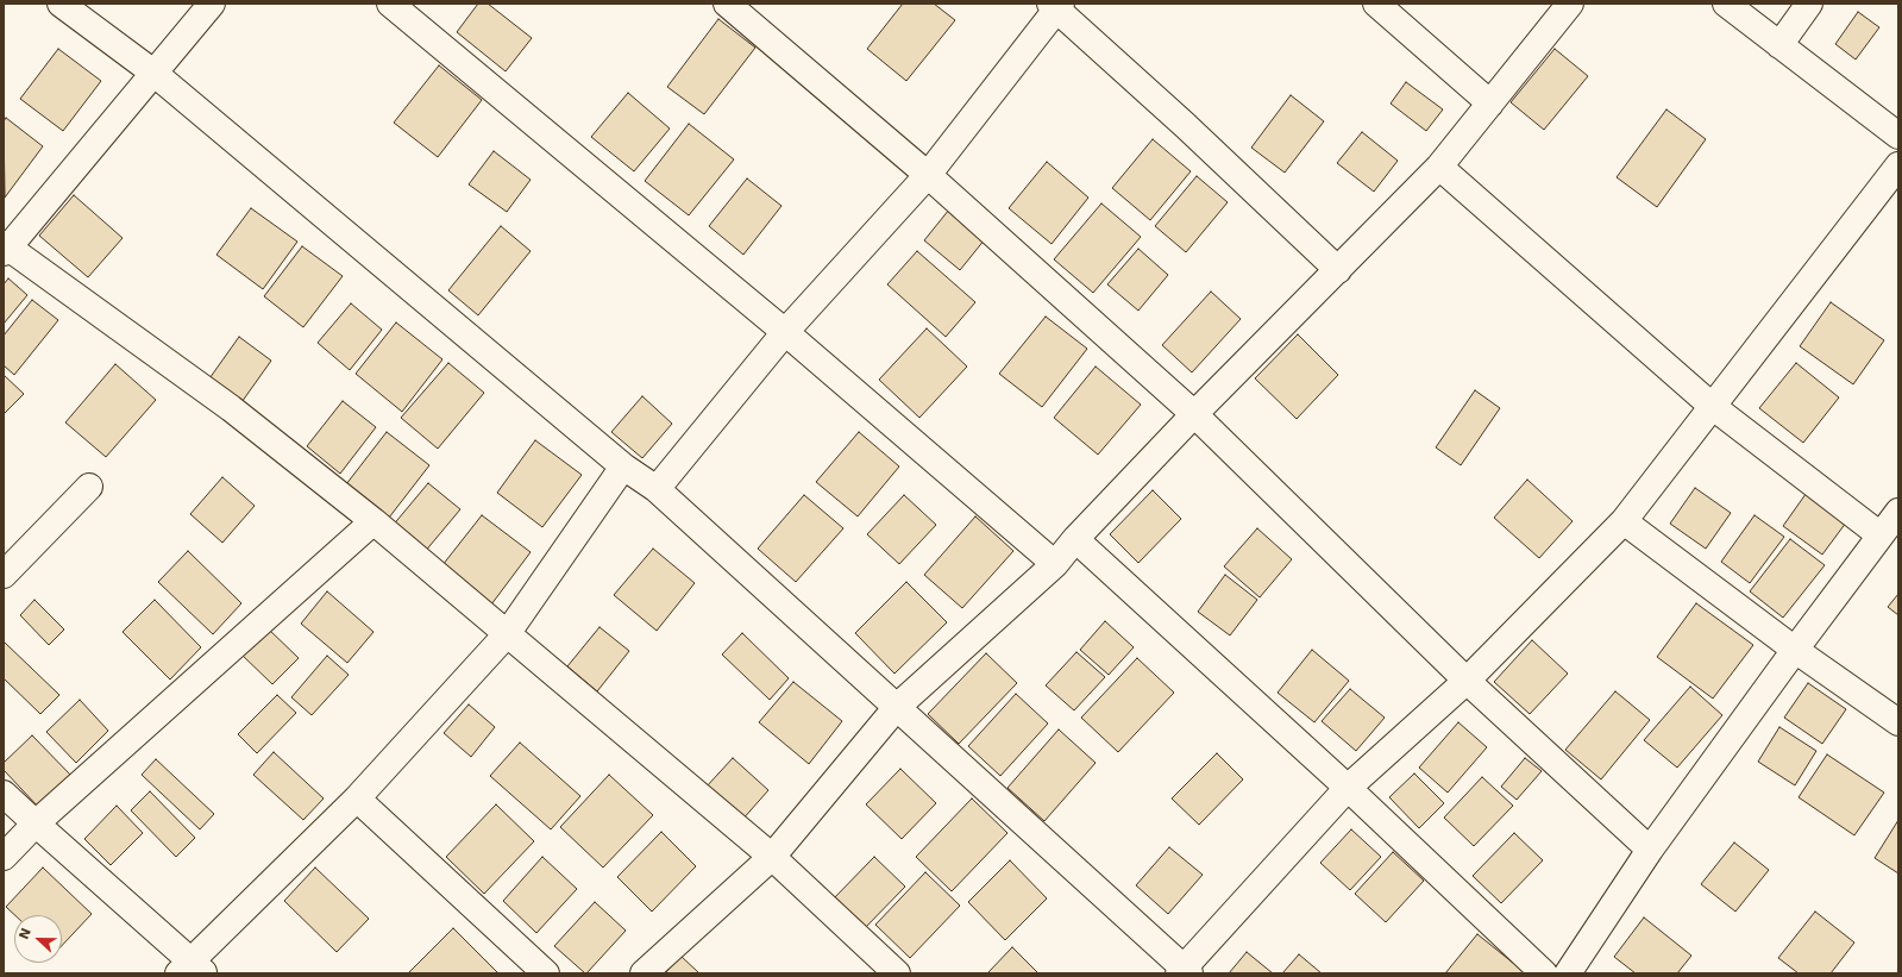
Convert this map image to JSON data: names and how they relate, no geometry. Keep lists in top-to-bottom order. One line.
{"north":"left"}
